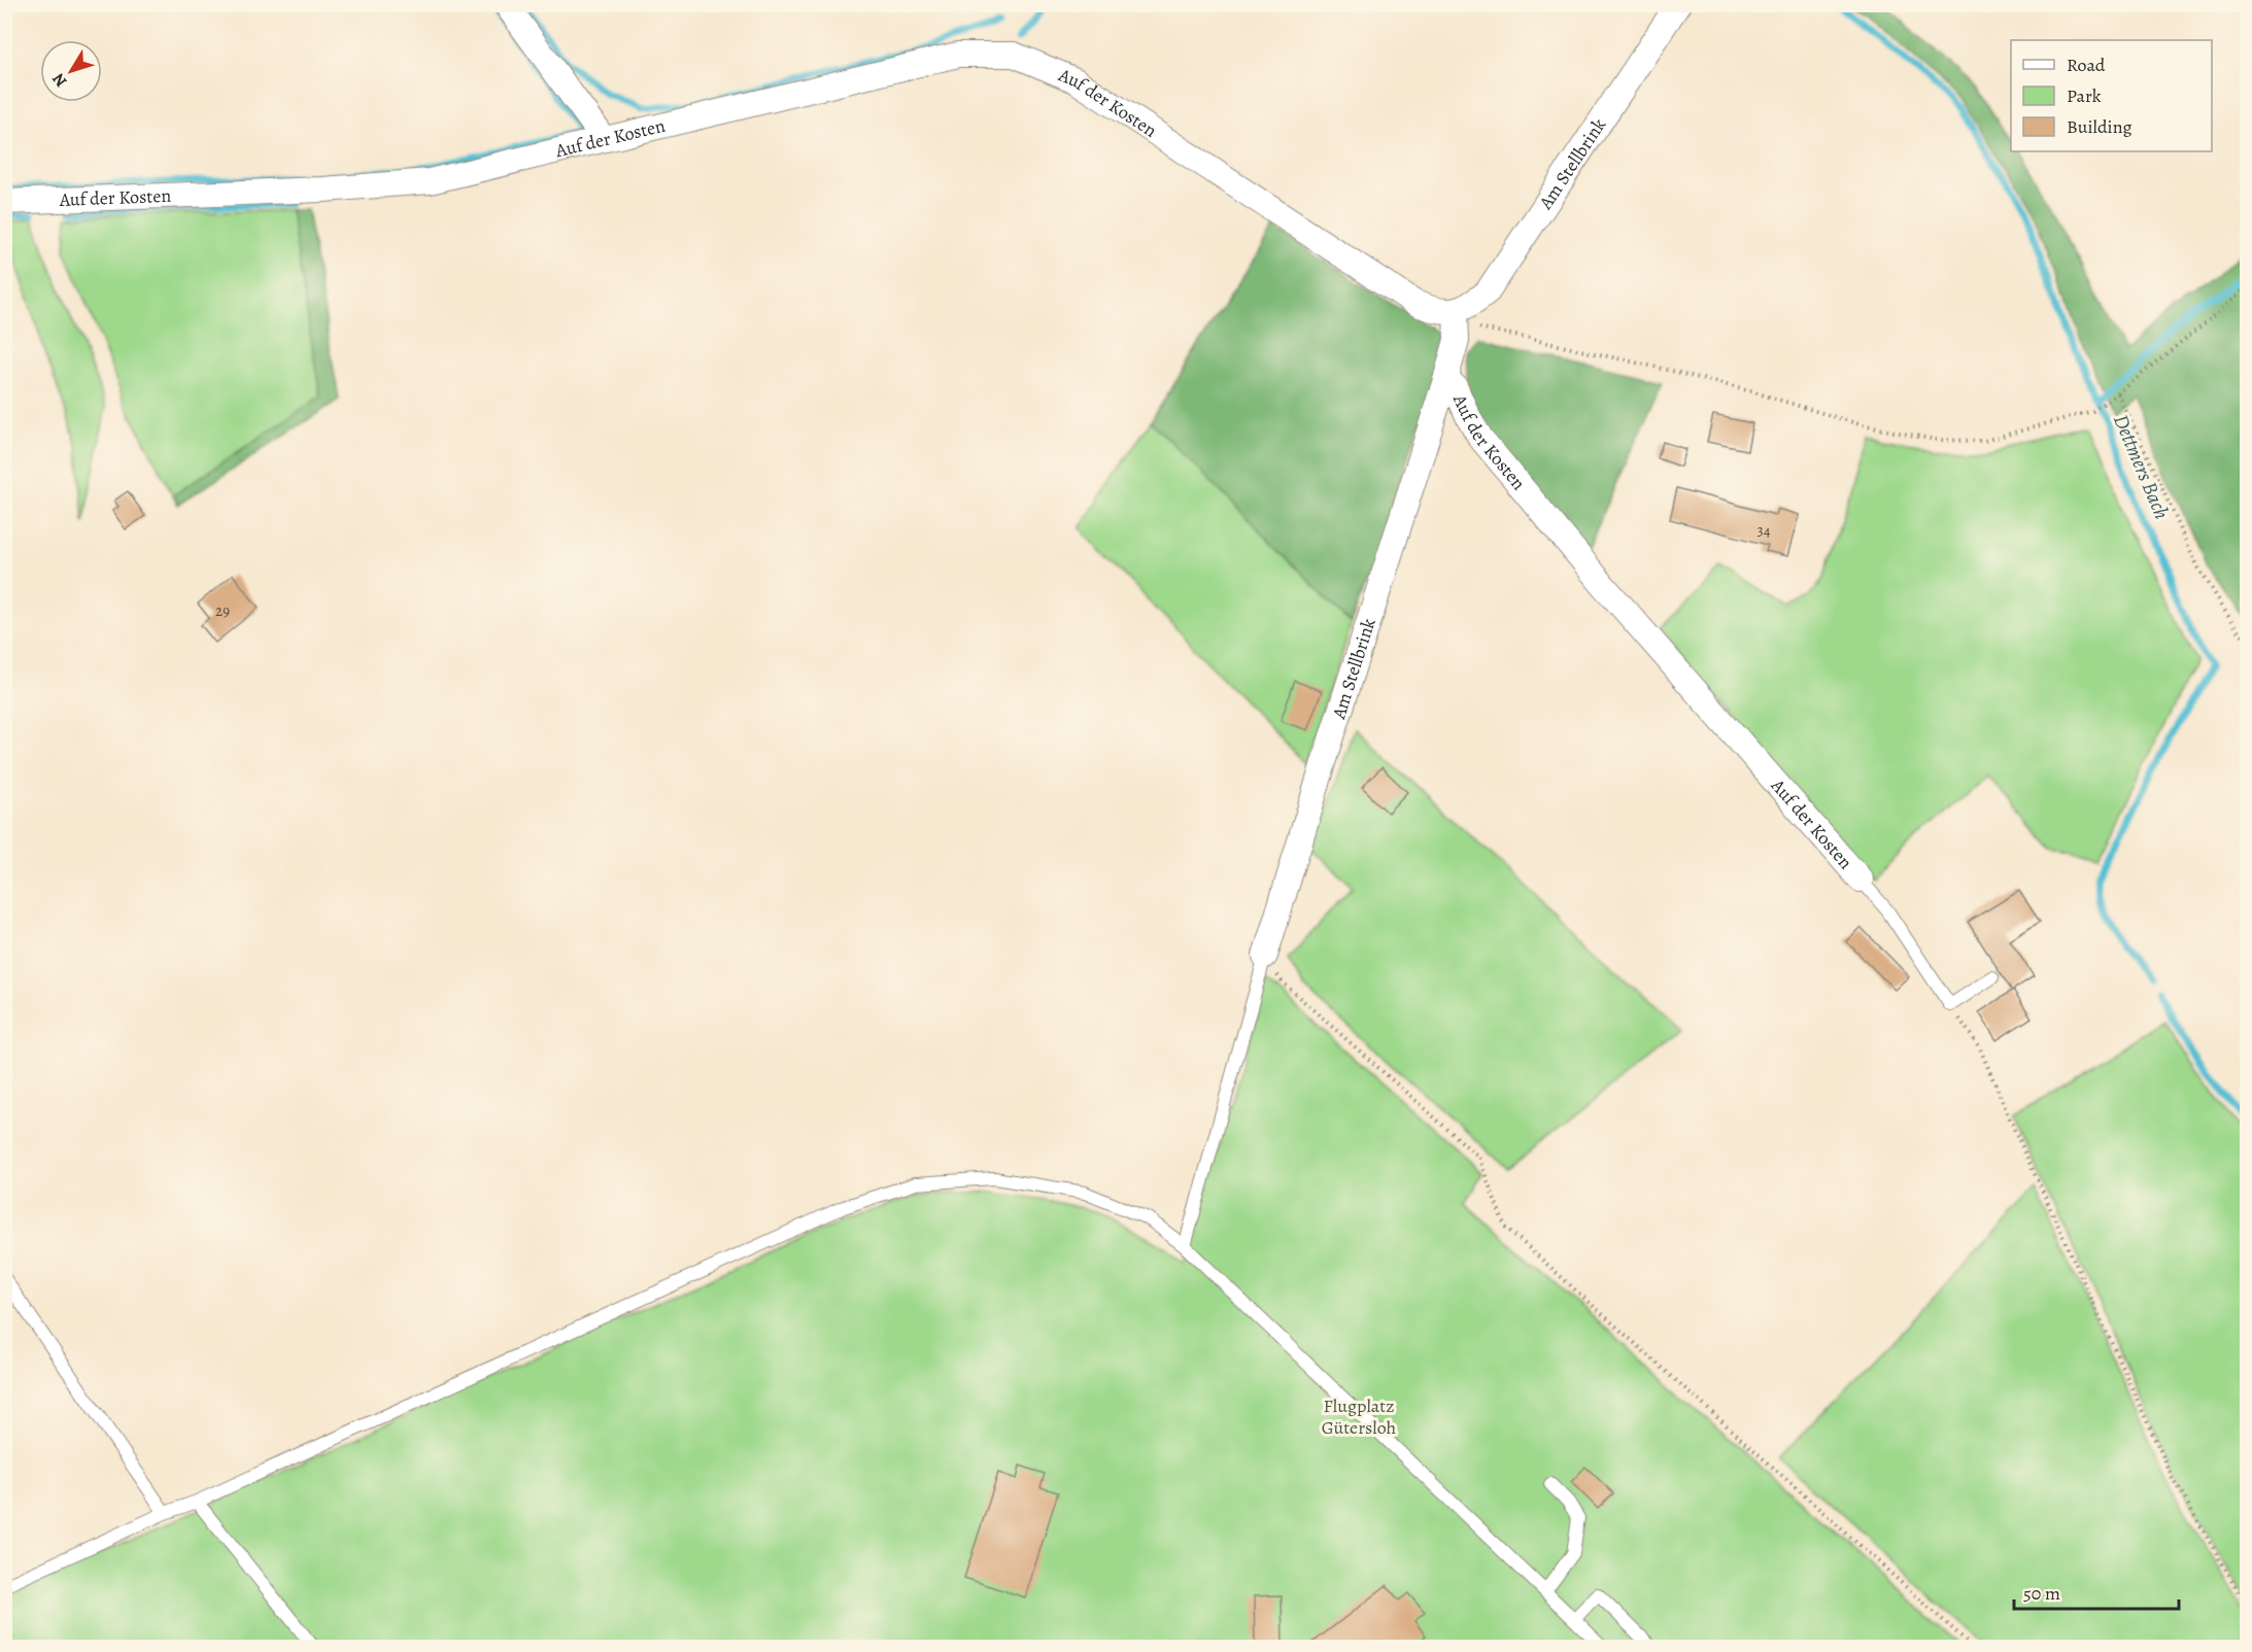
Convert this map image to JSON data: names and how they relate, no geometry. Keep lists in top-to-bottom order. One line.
{"streets":{"street":["Auf der Kosten","Am Stellbrink"]},"crossings":[["Auf der Kosten","Am Stellbrink"]],"water":["Dettmers Bach"],"parks":["Flugplatz Gütersloh"],"house_numbers":["34","29"],"legend":["Road","Park","Building"],"scale_bar":"50 m","north":"bottom left"}
